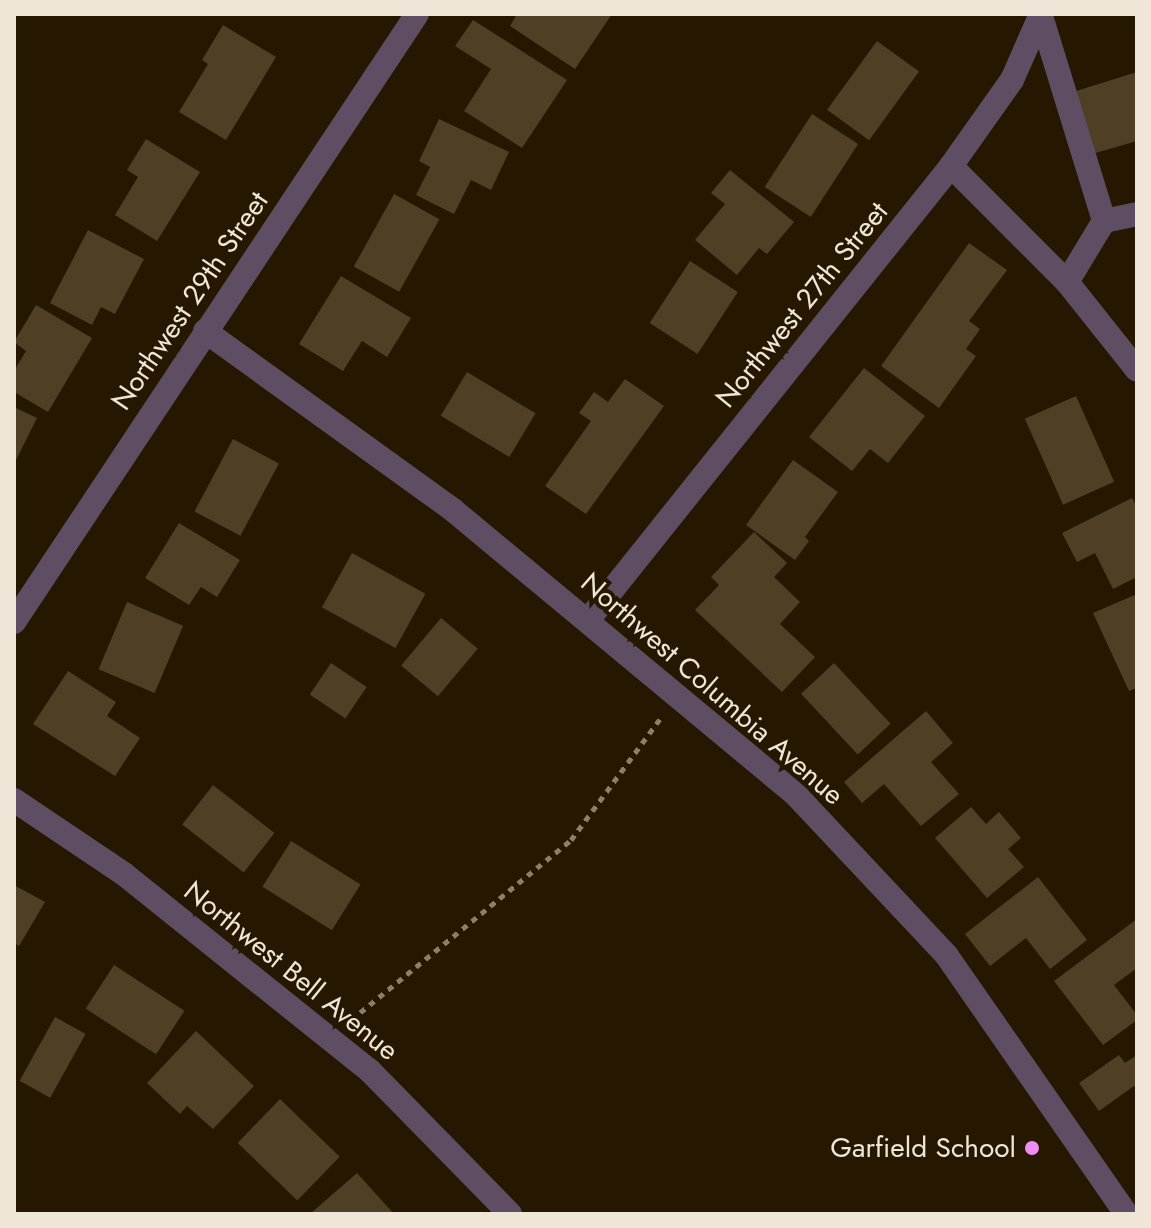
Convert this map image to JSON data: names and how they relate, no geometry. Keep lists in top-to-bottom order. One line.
{"streets":{"street":["Northwest 29th Street","Northwest 27th Street","Northwest Columbia Avenue","Northwest Bell Avenue"]},"crossings":[["Northwest 29th Street","Northwest Columbia Avenue"],["Northwest 27th Street","Northwest Columbia Avenue"]],"places":["Garfield School"]}
